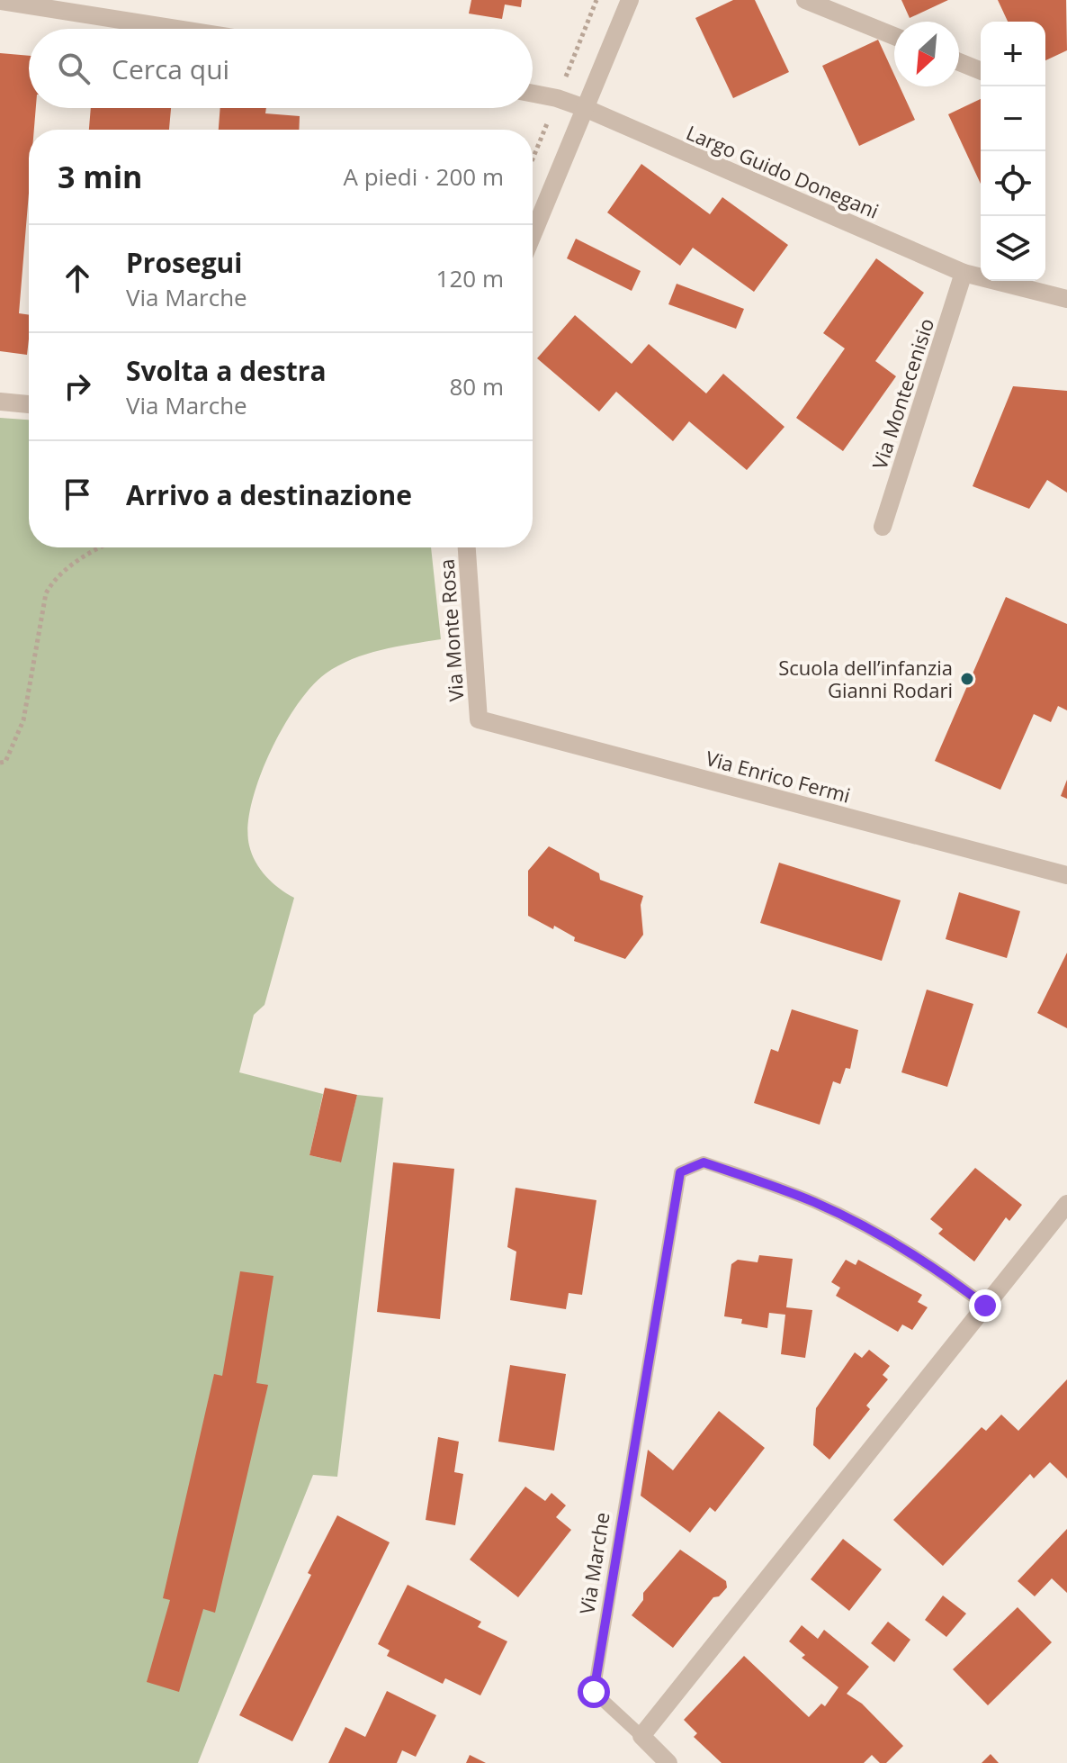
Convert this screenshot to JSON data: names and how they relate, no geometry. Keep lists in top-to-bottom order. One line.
{"streets":{"street":["Largo Guido Donegani","Via Montecenisio","Via Monte Rosa","Via Enrico Fermi"],"lane":["Via Marche"]},"crossings":[["Largo Guido Donegani","Via Montecenisio"],["Via Monte Rosa","Via Enrico Fermi"]],"places":["Scuola dell’infanzia Gianni Rodari"],"north":"bottom left","page":{"map_buttons":["+","−"],"search":"Cerca qui","heading":["3 min","A piedi · 200 m"],"list":[["Prosegui","Via Marche","120 m"],["Svolta a destra","Via Marche","80 m"],"Arrivo a destinazione"]}}
